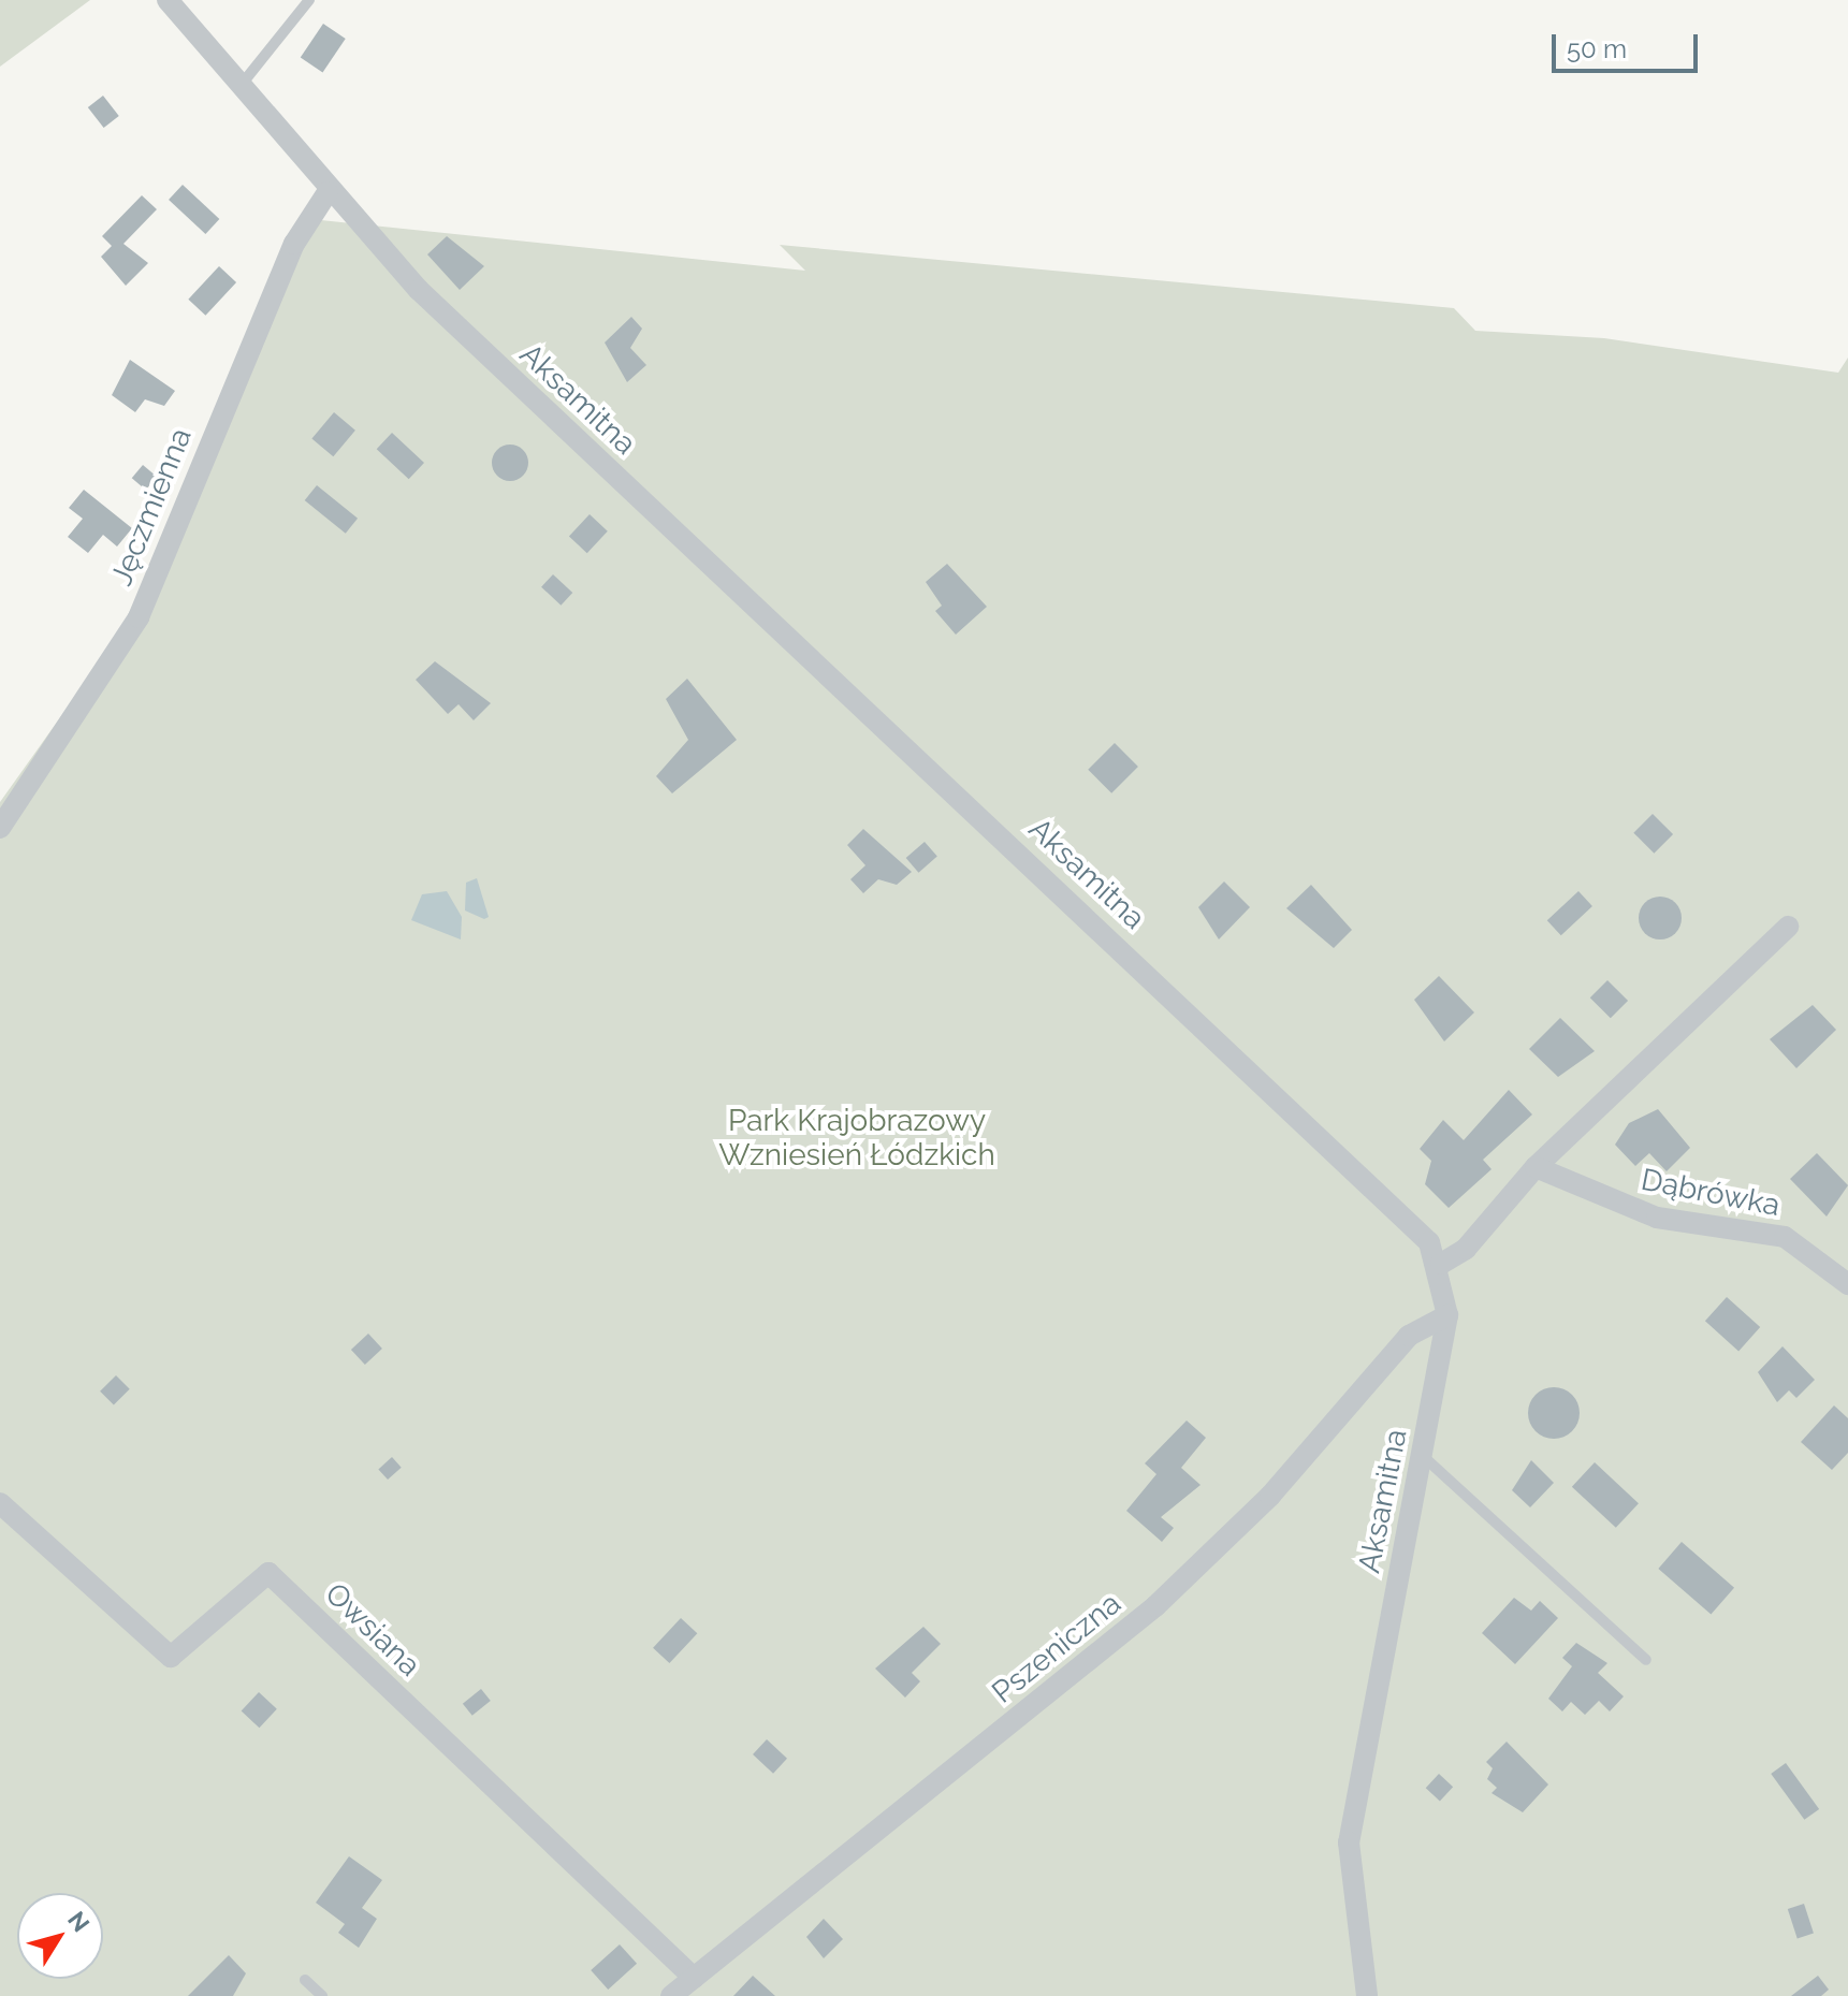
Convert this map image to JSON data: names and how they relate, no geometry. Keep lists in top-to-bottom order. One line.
{"streets":{"street":["Aksamitna","Jęczmienna","Dąbrówka","Owsiana","Pszeniczna"]},"crossings":[["Aksamitna","Jęczmienna"],["Aksamitna","Pszeniczna"],["Owsiana","Pszeniczna"]],"parks":["Park Krajobrazowy Wzniesień Łódzkich"],"scale_bar":"50 m","north":"top right"}
